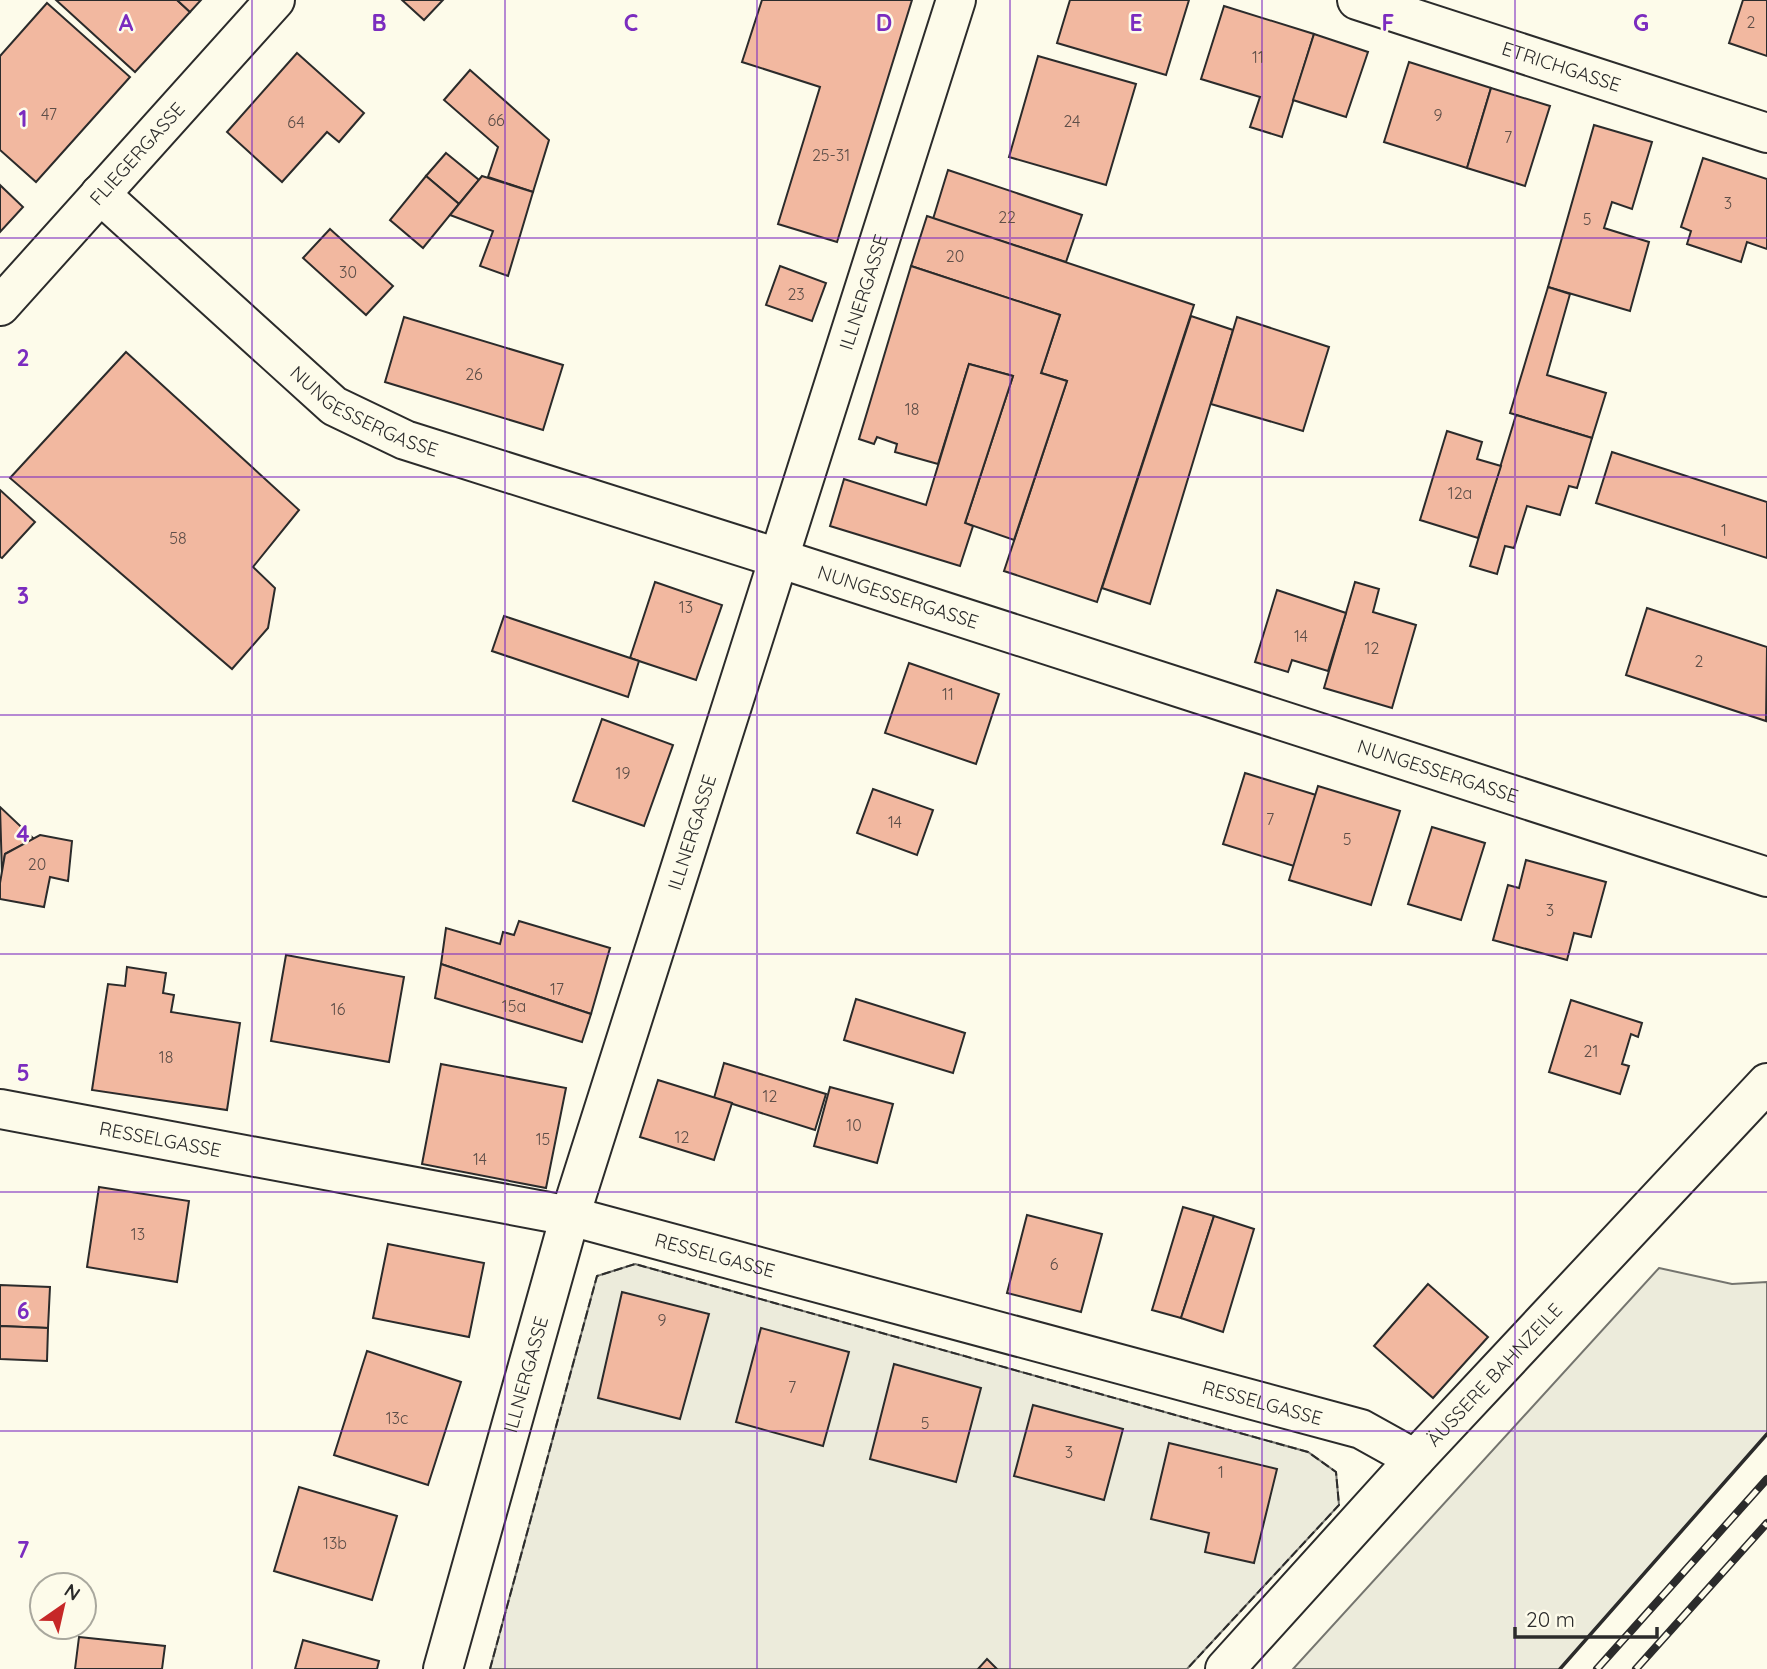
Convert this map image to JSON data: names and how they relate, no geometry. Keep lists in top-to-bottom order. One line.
{"streets":{"street":["ETRICHGASSE","FLIEGERGASSE","ILLNERGASSE","NUNGESSERGASSE","RESSELGASSE","ÄUSSERE BAHNZEILE"]},"crossings":[["FLIEGERGASSE","NUNGESSERGASSE"],["ILLNERGASSE","NUNGESSERGASSE"],["ILLNERGASSE","RESSELGASSE"],["RESSELGASSE","ÄUSSERE BAHNZEILE"]],"house_numbers":["2","11","47","9","66","24","64","7","25-31","3","22","5","20","30","23","26","18","12a","1","58","13","14","12","2","11","19","7","14","5","20","3","17","15a","16","21","18","12","10","12","15","14","13","6","9","7","13c","5","3","1","13b"],"scale_bar":"20 m","north":"top right","grid":{"columns":["A","B","C","D","E","F","G"],"rows":["1","2","3","4","5","6","7"]}}
